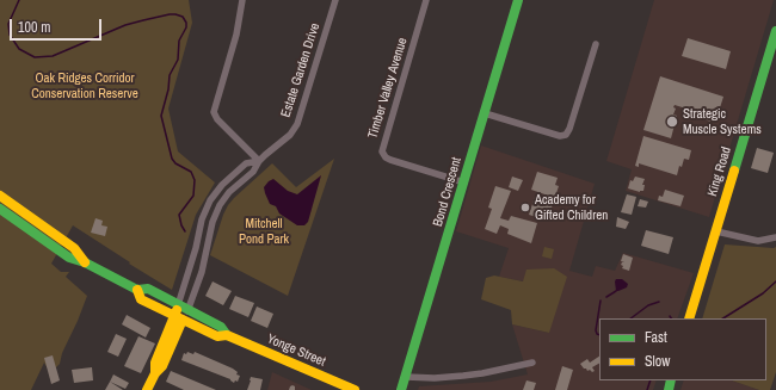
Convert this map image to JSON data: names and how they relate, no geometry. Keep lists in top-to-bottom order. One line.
{"streets":{"main road":["King Road","Bond Crescent","Yonge Street"],"street":["Estate Garden Drive","Timber Valley Avenue"]},"crossings":[["Estate Garden Drive","Yonge Street"],["Timber Valley Avenue","Bond Crescent"]],"parks":["Oak Ridges Corridor Conservation Reserve","Mitchell Pond Park"],"places":["Strategic Muscle Systems","Academy for Gifted Children"],"legend":["Fast","Slow"],"scale_bar":"100 m"}
